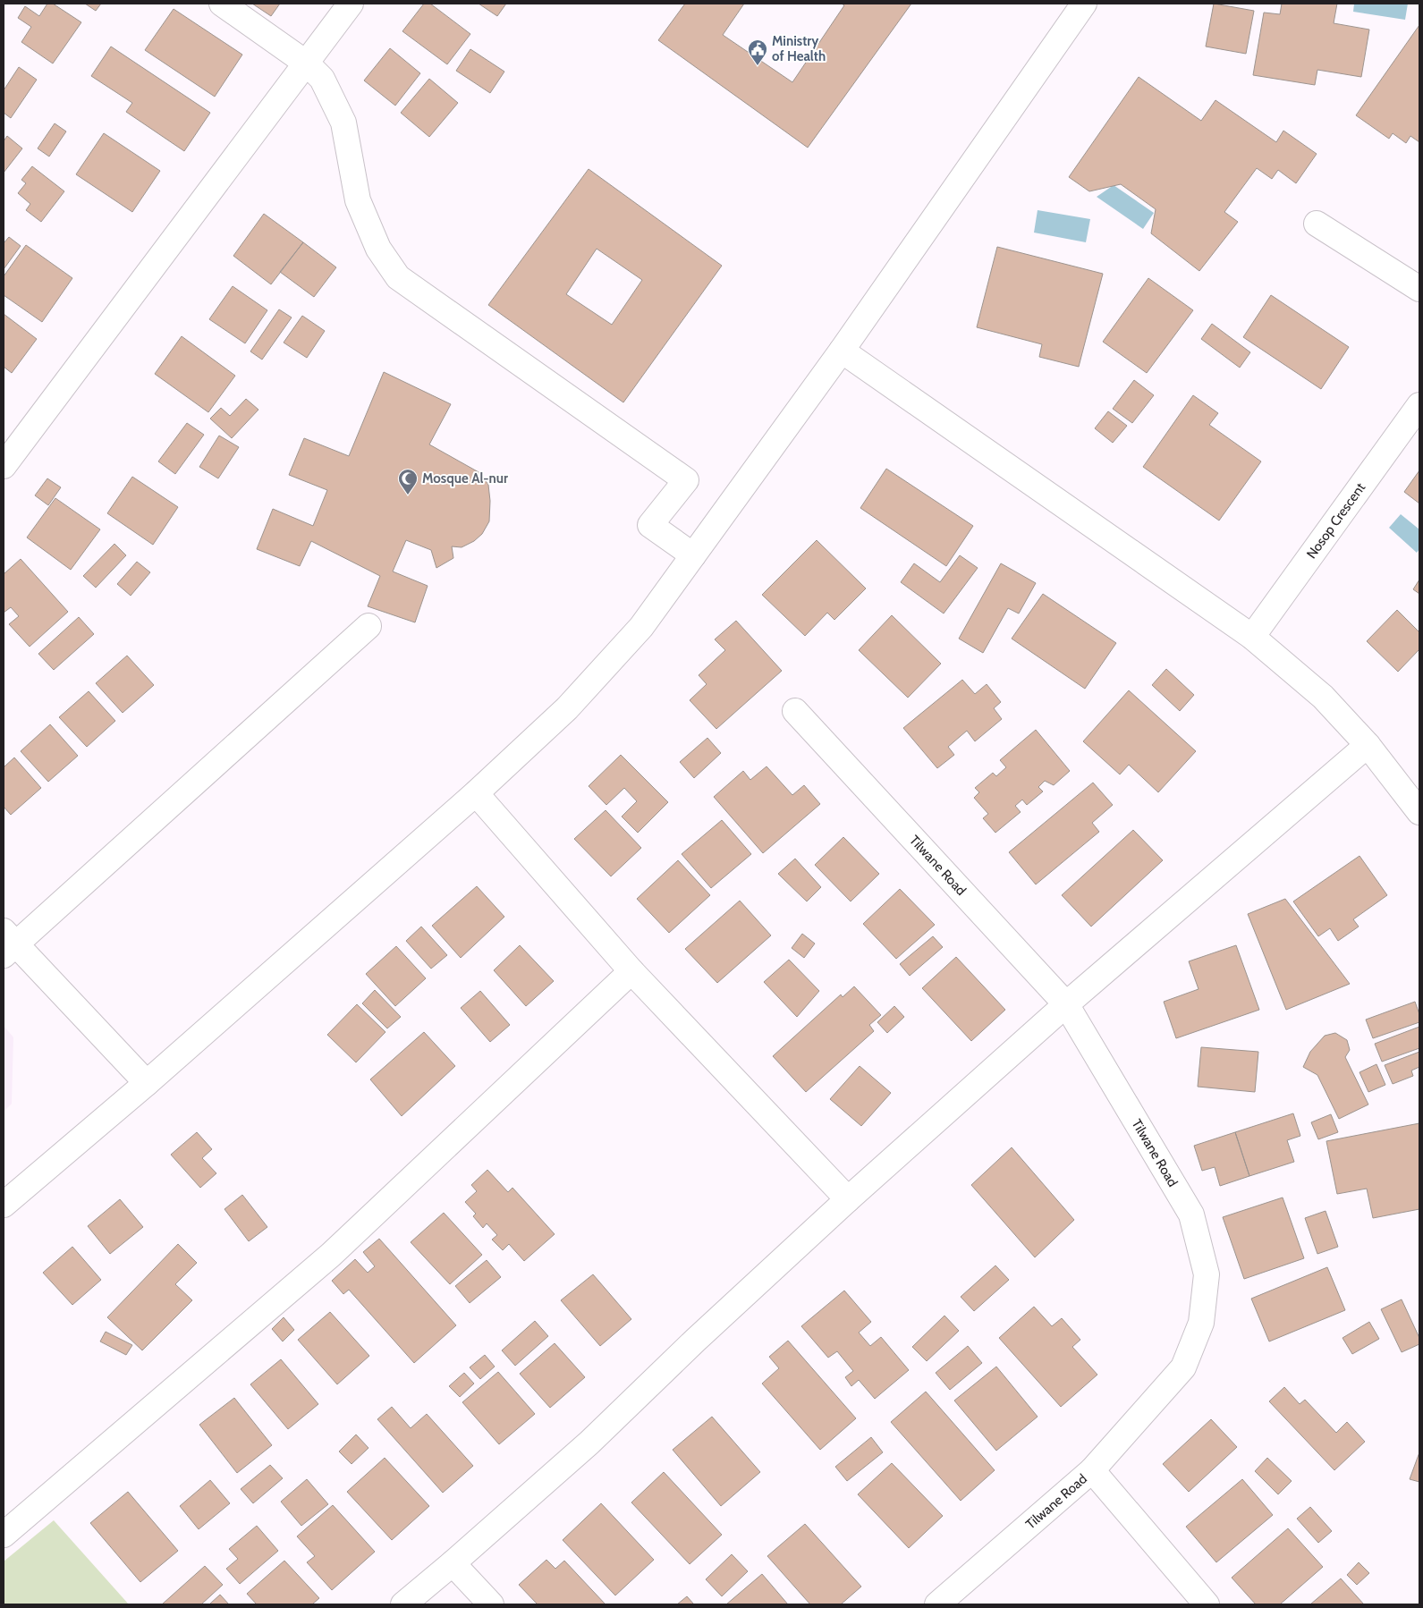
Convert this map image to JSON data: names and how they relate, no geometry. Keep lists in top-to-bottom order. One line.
{"streets":{"street":["Nosop Crescent","Tilwane Road"]},"places":{"public building":["Ministry of Health"],"mosque":["Mosque Al-nur"]}}
